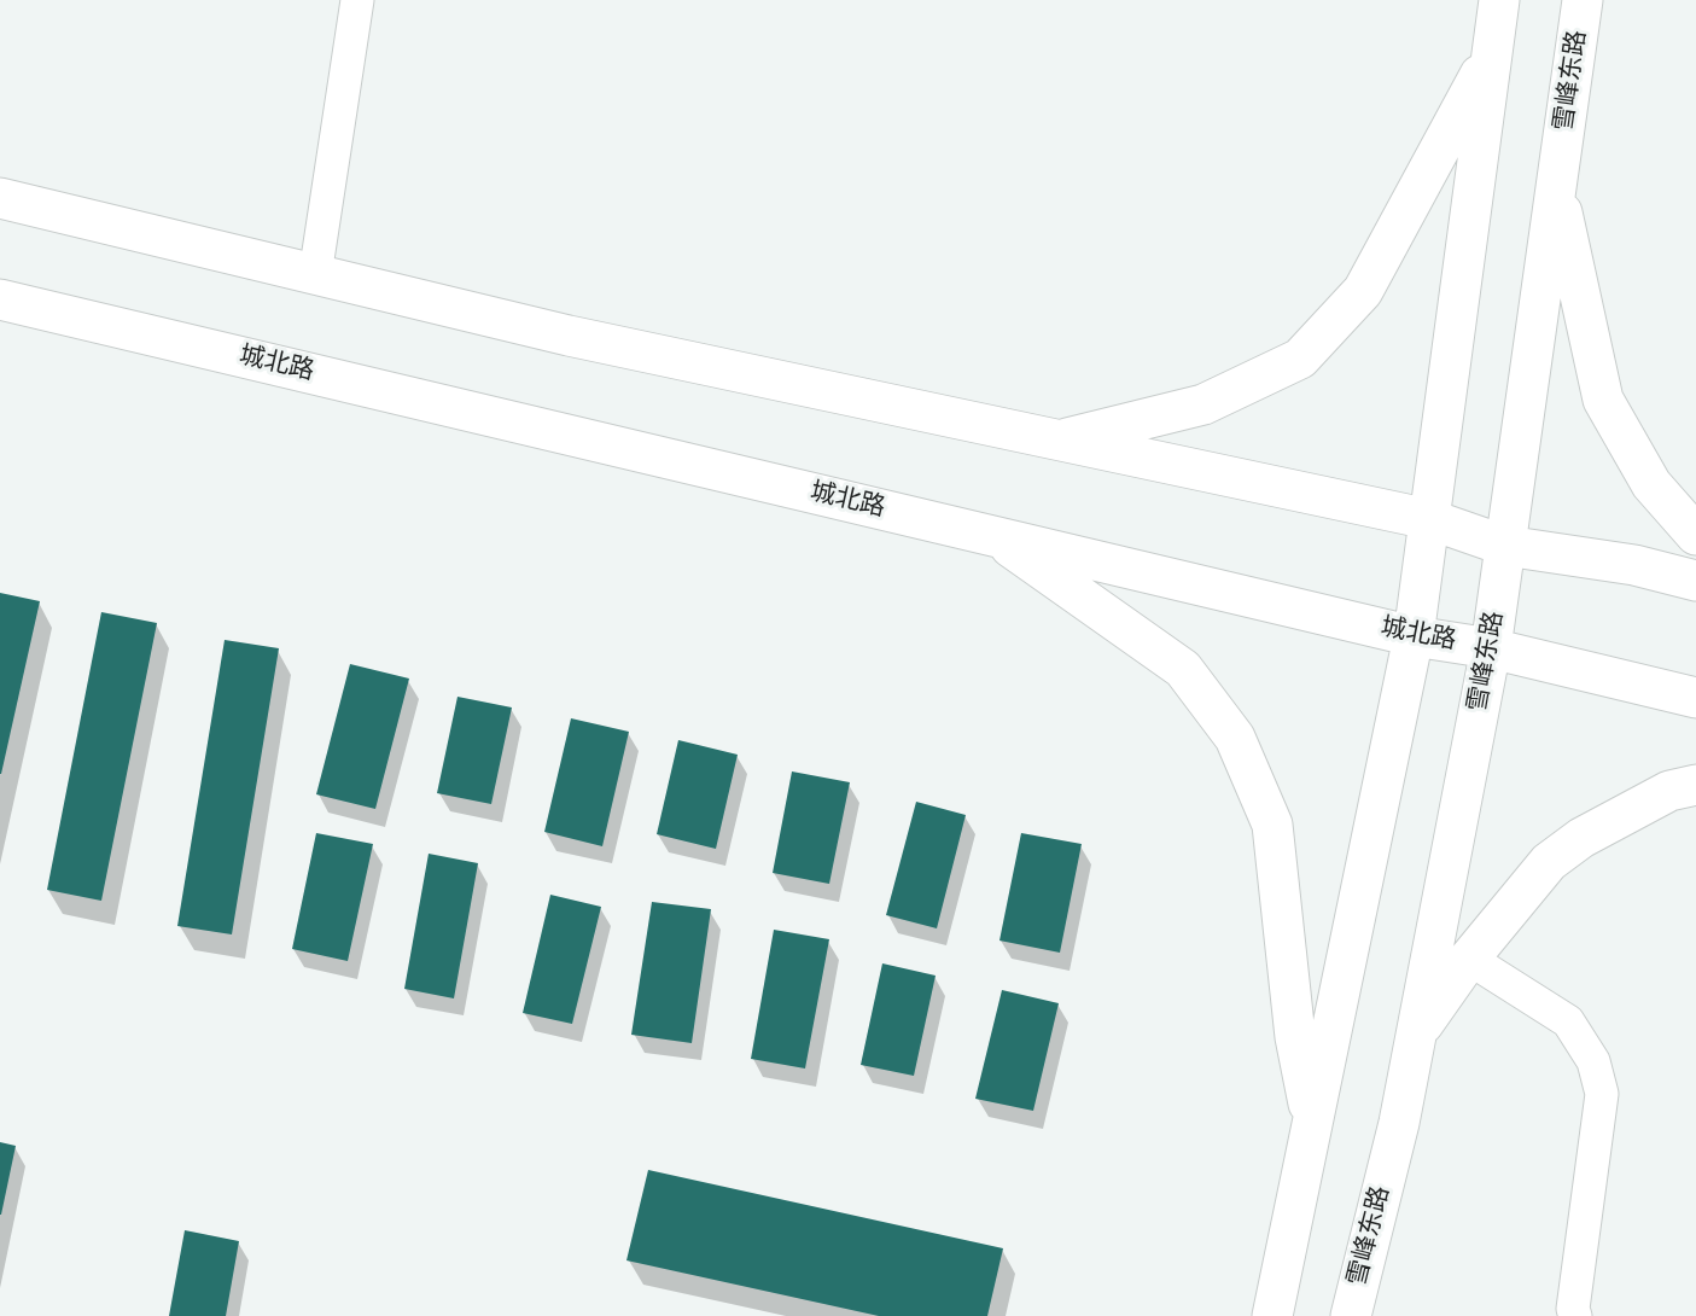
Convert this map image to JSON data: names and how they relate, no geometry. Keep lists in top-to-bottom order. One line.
{"streets":{"main road":["雪峰东路","城北路"]},"crossings":[["雪峰东路","城北路"]]}
